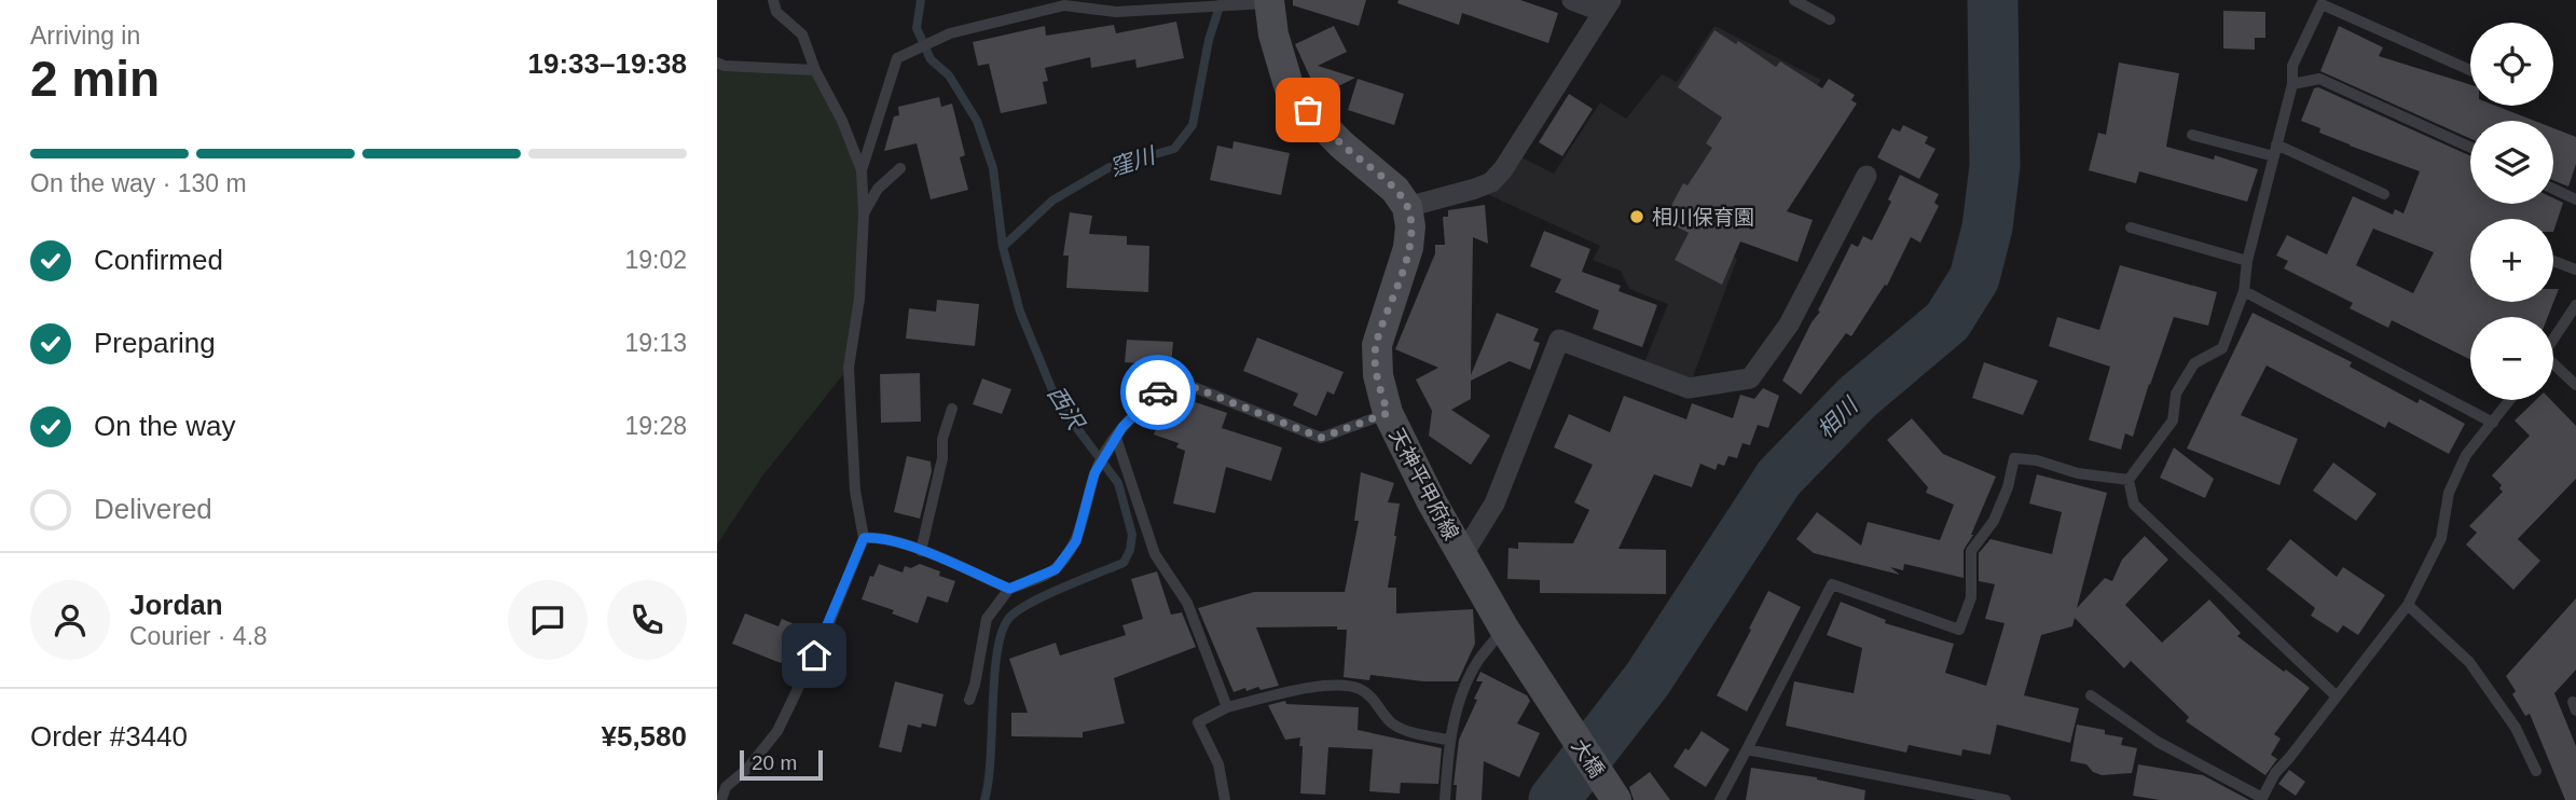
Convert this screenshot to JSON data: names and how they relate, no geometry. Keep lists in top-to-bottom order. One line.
{"streets":{"main road":["天神平甲府線","大橋"]},"crossings":[["天神平甲府線","大橋"]],"water":["窪川","西沢","相川"],"places":["相川保育園"],"scale_bar":"20 m","page":{"heading":["2 min","Arriving in","19:33–19:38"],"panel":["Jordan","Courier · 4.8","Order #3440","¥5,580"],"map_buttons":["+","−"],"bar":"On the way · 130 m","list":[["Confirmed","19:02"],["Preparing","19:13"],["On the way","19:28"],"Delivered"],"scale":"20 m"}}
